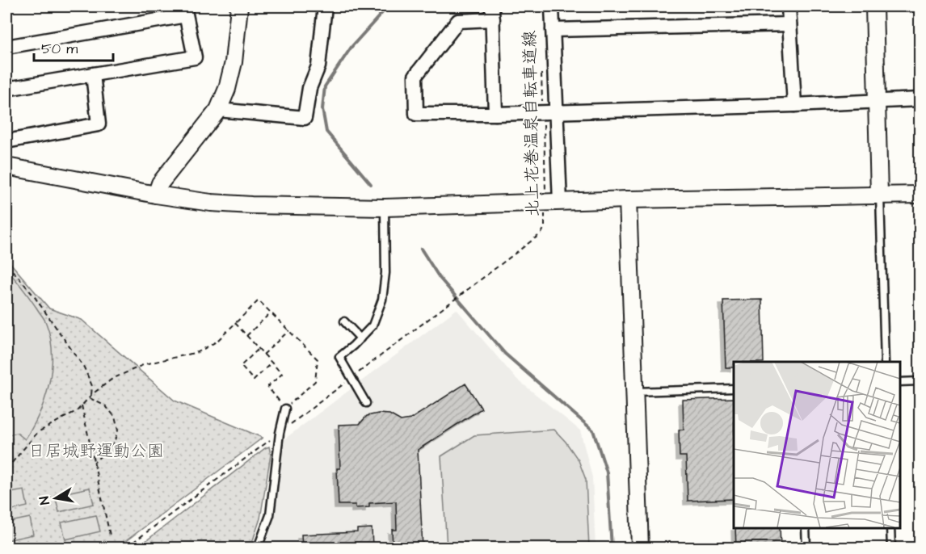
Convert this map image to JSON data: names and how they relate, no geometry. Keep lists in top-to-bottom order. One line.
{"streets":{"path":["北上花巻温泉自転車道線"]},"parks":["日居城野運動公園"],"scale_bar":"50 m","north":"left"}
